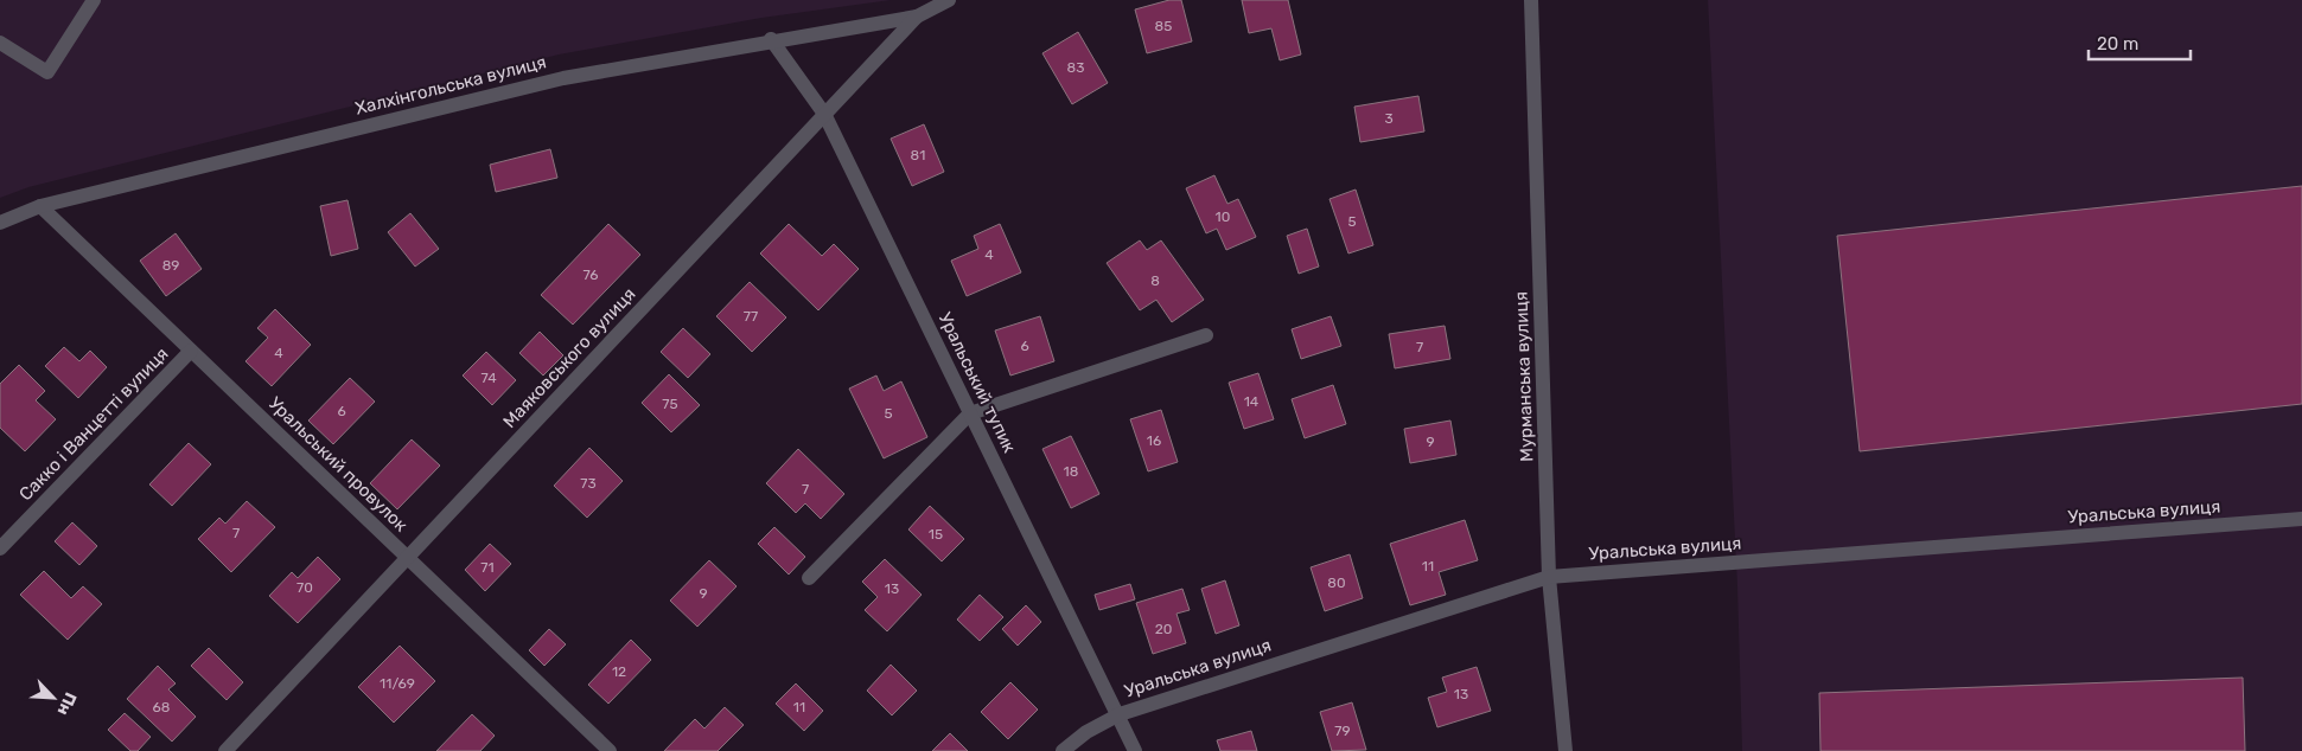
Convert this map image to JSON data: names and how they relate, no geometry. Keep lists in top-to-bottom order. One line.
{"streets":{"street":["Халхінгольська вулиця","Маяковського вулиця","Мурманська вулиця","Уральський тупик","Сакко і Ванцетті вулиця","Уральський провулок","Уральська вулиця"]},"crossings":[["Халхінгольська вулиця","Маяковського вулиця"],["Халхінгольська вулиця","Уральський тупик"],["Халхінгольська вулиця","Уральський провулок"],["Маяковського вулиця","Уральський тупик"],["Маяковського вулиця","Уральський провулок"],["Мурманська вулиця","Уральська вулиця"],["Уральський тупик","Уральська вулиця"],["Сакко і Ванцетті вулиця","Уральський провулок"]],"house_numbers":["85","83","3","81","10","5","4","89","76","8","77","6","7","4","74","14","75","6","5","16","9","18","73","7","7","15","11","71","80","70","13","9","20","12","11/69","13","68","11","79"],"scale_bar":"20 m","north":"bottom right"}
